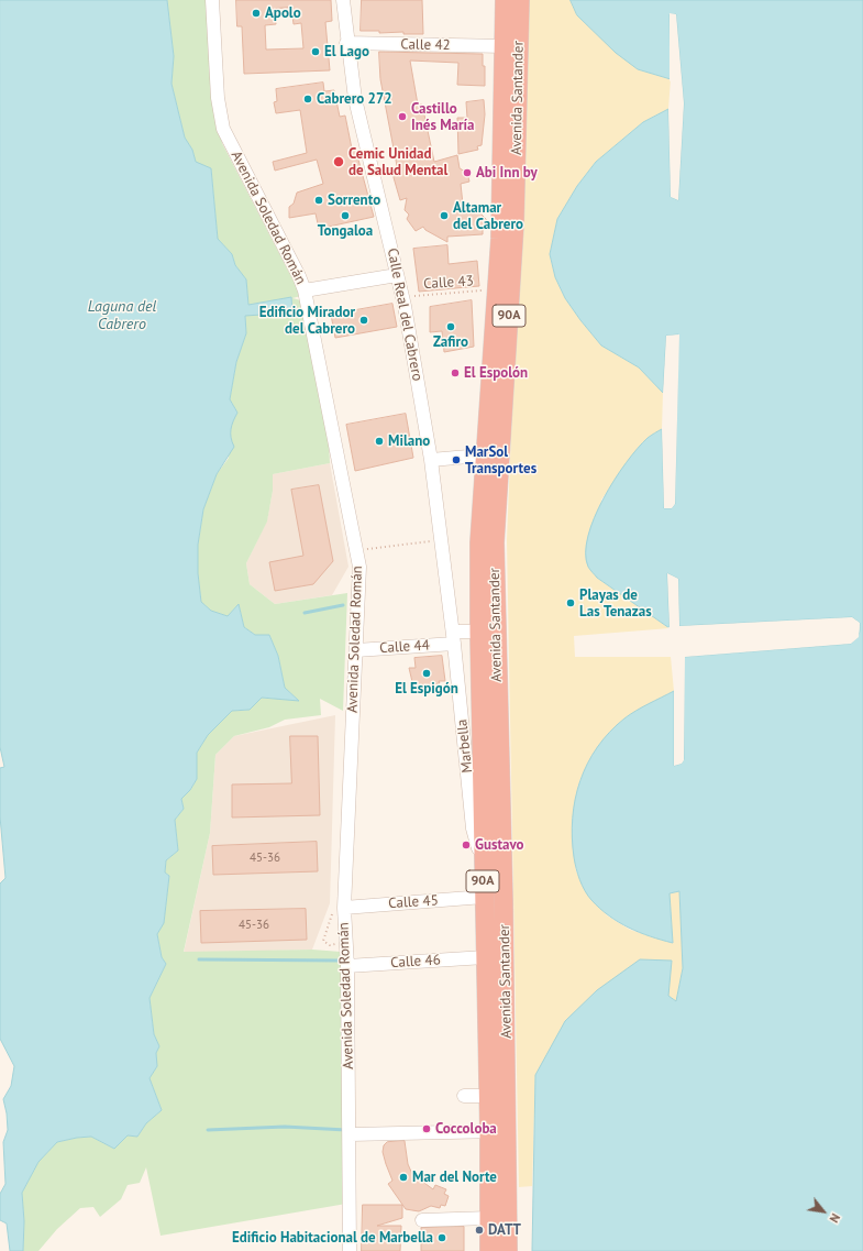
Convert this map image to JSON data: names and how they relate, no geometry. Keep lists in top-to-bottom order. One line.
{"streets":{"highway":["Avenida Santander","90A"],"street":["Calle 42","Avenida Soledad Román","Calle Real del Cabrero","Calle 44","Marbella","Calle 45","Calle 46"],"path":["Calle 43"]},"crossings":[["Calle 42","Avenida Santander"],["Calle 42","Calle Real del Cabrero"],["Avenida Santander","Calle 43"],["Avenida Santander","Calle 44"],["Avenida Santander","Marbella"],["Avenida Santander","Calle 45"],["Avenida Santander","Calle 46"],["Avenida Soledad Román","Calle 44"],["Avenida Soledad Román","Calle 45"],["Avenida Soledad Román","Calle 46"],["Calle 43","Calle Real del Cabrero"],["Calle Real del Cabrero","Calle 44"],["Calle Real del Cabrero","Marbella"],["Calle 44","Marbella"]],"water":["Laguna del Cabrero"],"places":["Apolo","El Lago","Cabrero 272","Castillo Inés María","Cemic Unidad de Salud Mental","Abi Inn by","Sorrento","Tongaloa","Altamar del Cabrero","Edificio Mirador del Cabrero","Zafiro","El Espolón","Milano","MarSol Transportes","Playas de Las Tenazas","El Espigón","Gustavo","Coccoloba","Mar del Norte","DATT","Edificio Habitacional de Marbella"],"house_numbers":["45-36","45-36"],"north":"bottom right"}
